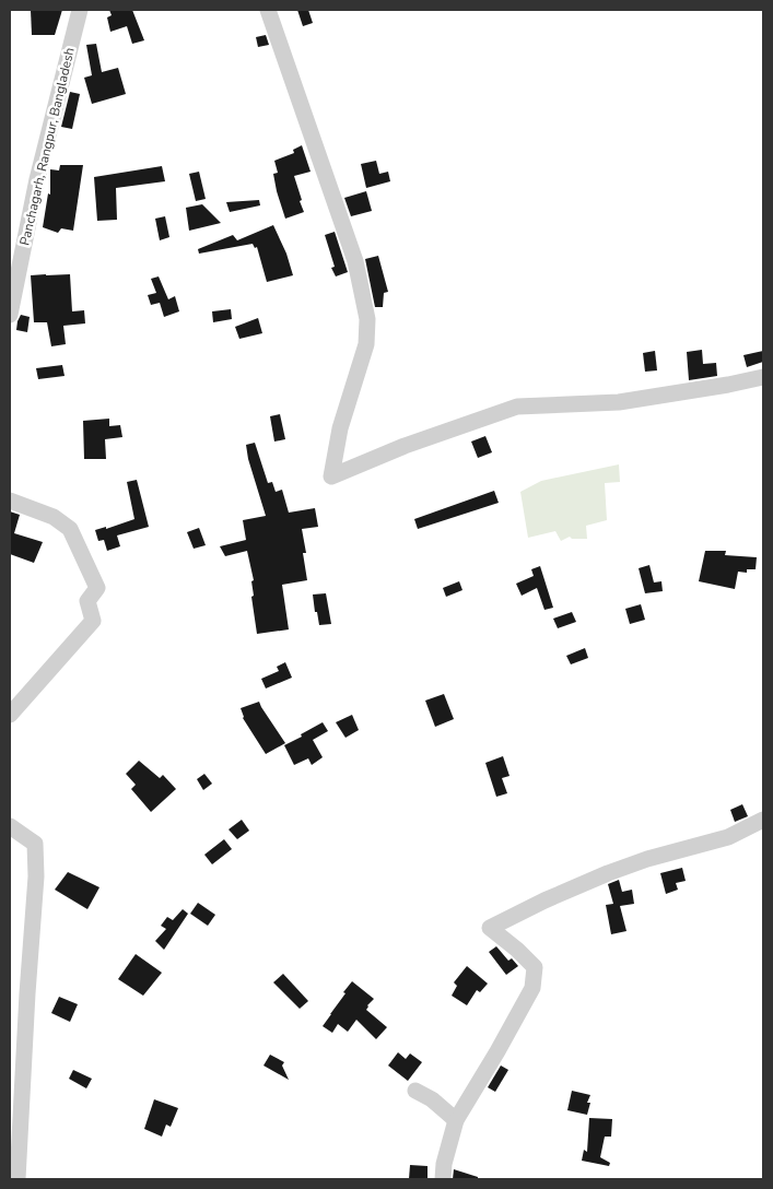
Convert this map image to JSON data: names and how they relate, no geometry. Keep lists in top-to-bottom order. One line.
{"streets":{"street":["Panchagarh, Rangpur, Bangladesh"]}}
